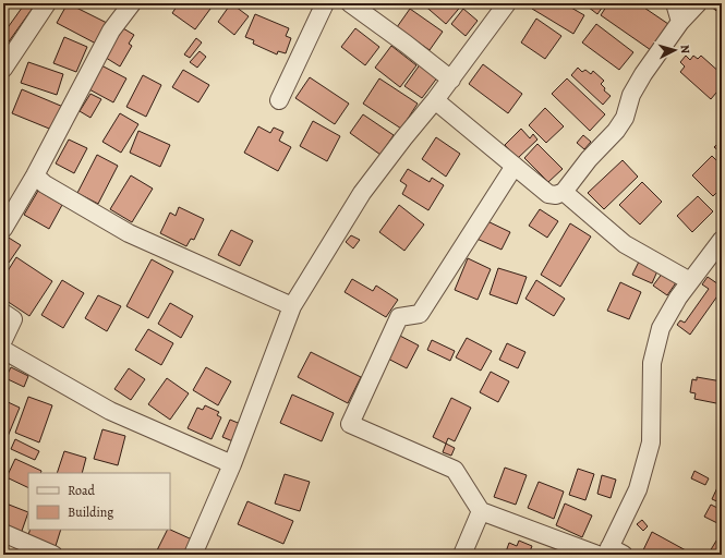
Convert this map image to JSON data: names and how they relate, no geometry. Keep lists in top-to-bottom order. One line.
{"legend":["Road","Building"],"north":"right"}
